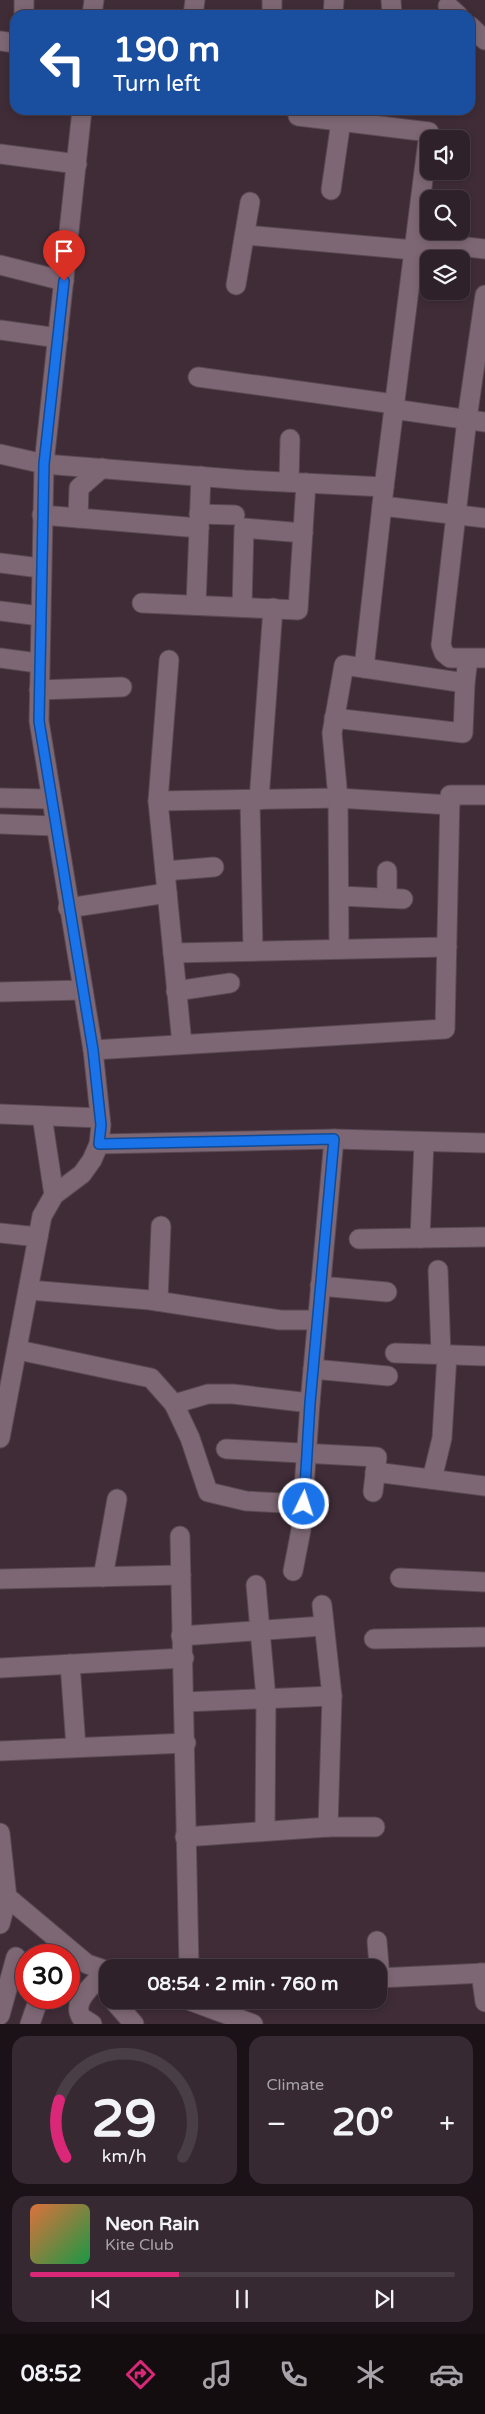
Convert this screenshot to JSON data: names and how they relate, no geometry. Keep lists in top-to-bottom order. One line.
{"page":{"turn":["190 m","Turn left"],"limit":"30","trip":"08:54 · 2 min · 760 m","tile":"Climate","heat":["−","20°","+"],"song":["Neon Rain","Kite Club"],"tabs":"08:52","gauge":["29","km/h"]}}
